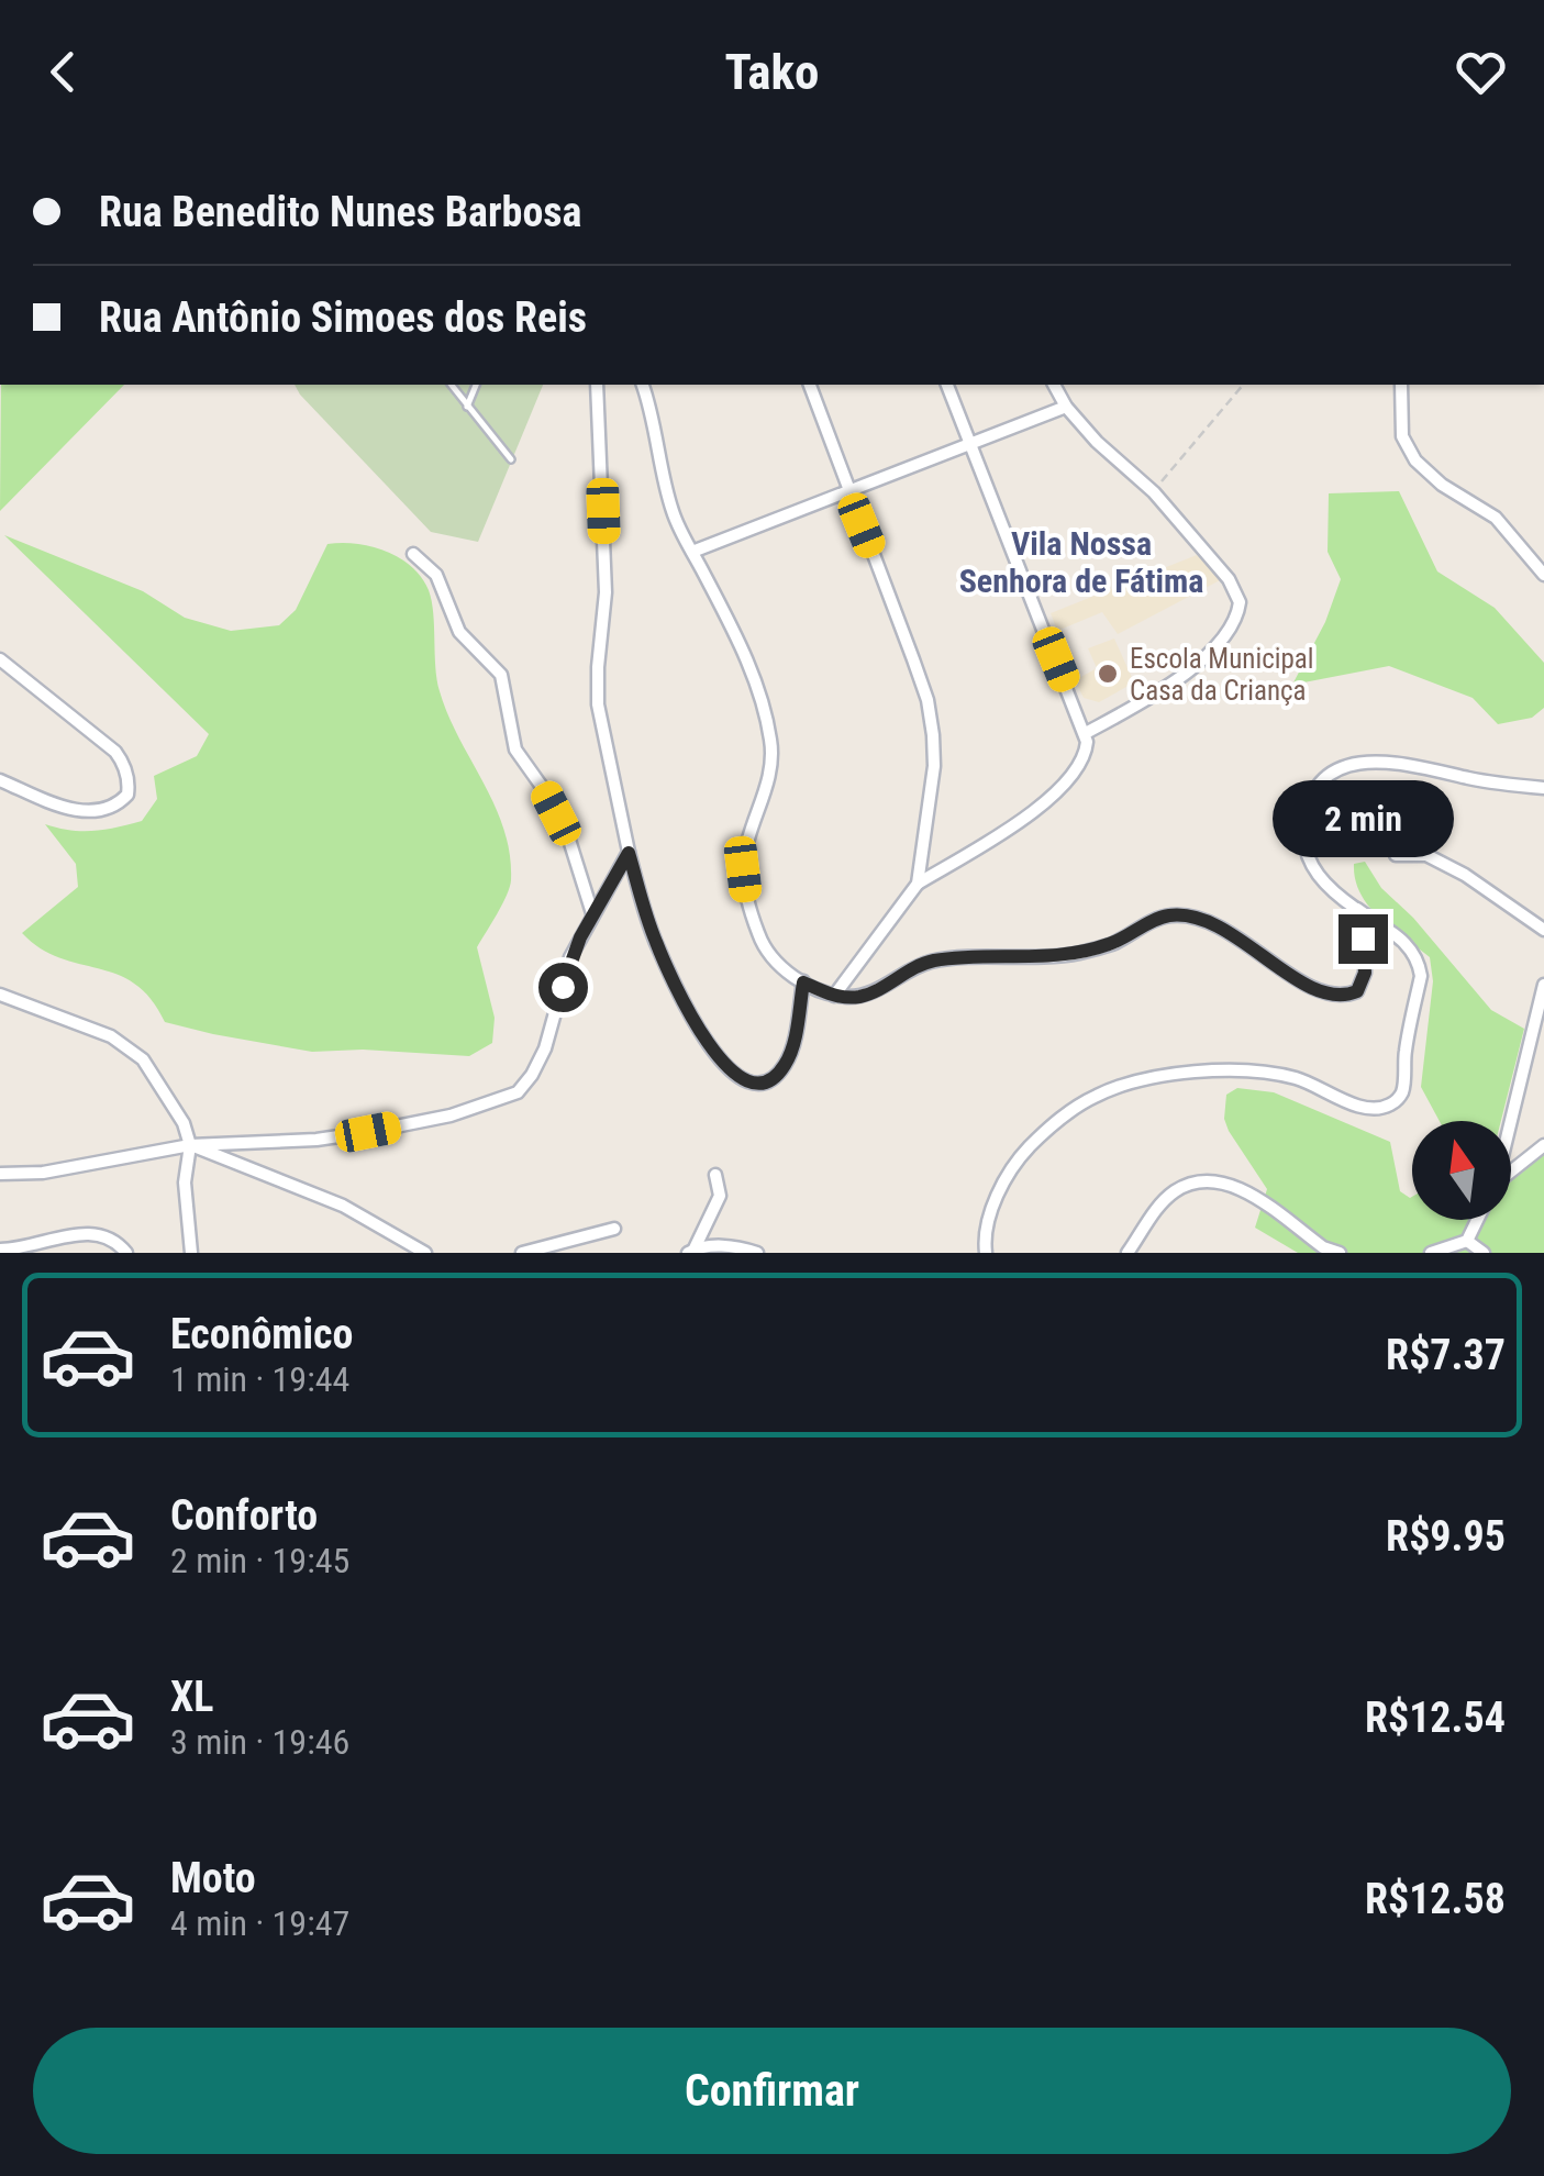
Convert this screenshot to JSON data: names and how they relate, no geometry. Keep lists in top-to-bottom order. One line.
{"districts":["Vila Nossa Senhora de Fátima"],"places":["Escola Municipal Casa da Criança"],"north":"top","page":{"header":"Tako","banner":["Rua Benedito Nunes Barbosa","Rua Antônio Simoes dos Reis"],"bubble":"2 min","list":[{"name":"Econômico","note":"1 min · 19:44","value":"R$7.37"},{"name":"Conforto","note":"2 min · 19:45","value":"R$9.95"},{"name":"XL","note":"3 min · 19:46","value":"R$12.54"},{"name":"Moto","note":"4 min · 19:47","value":"R$12.58"}],"buttons":"Confirmar"}}
